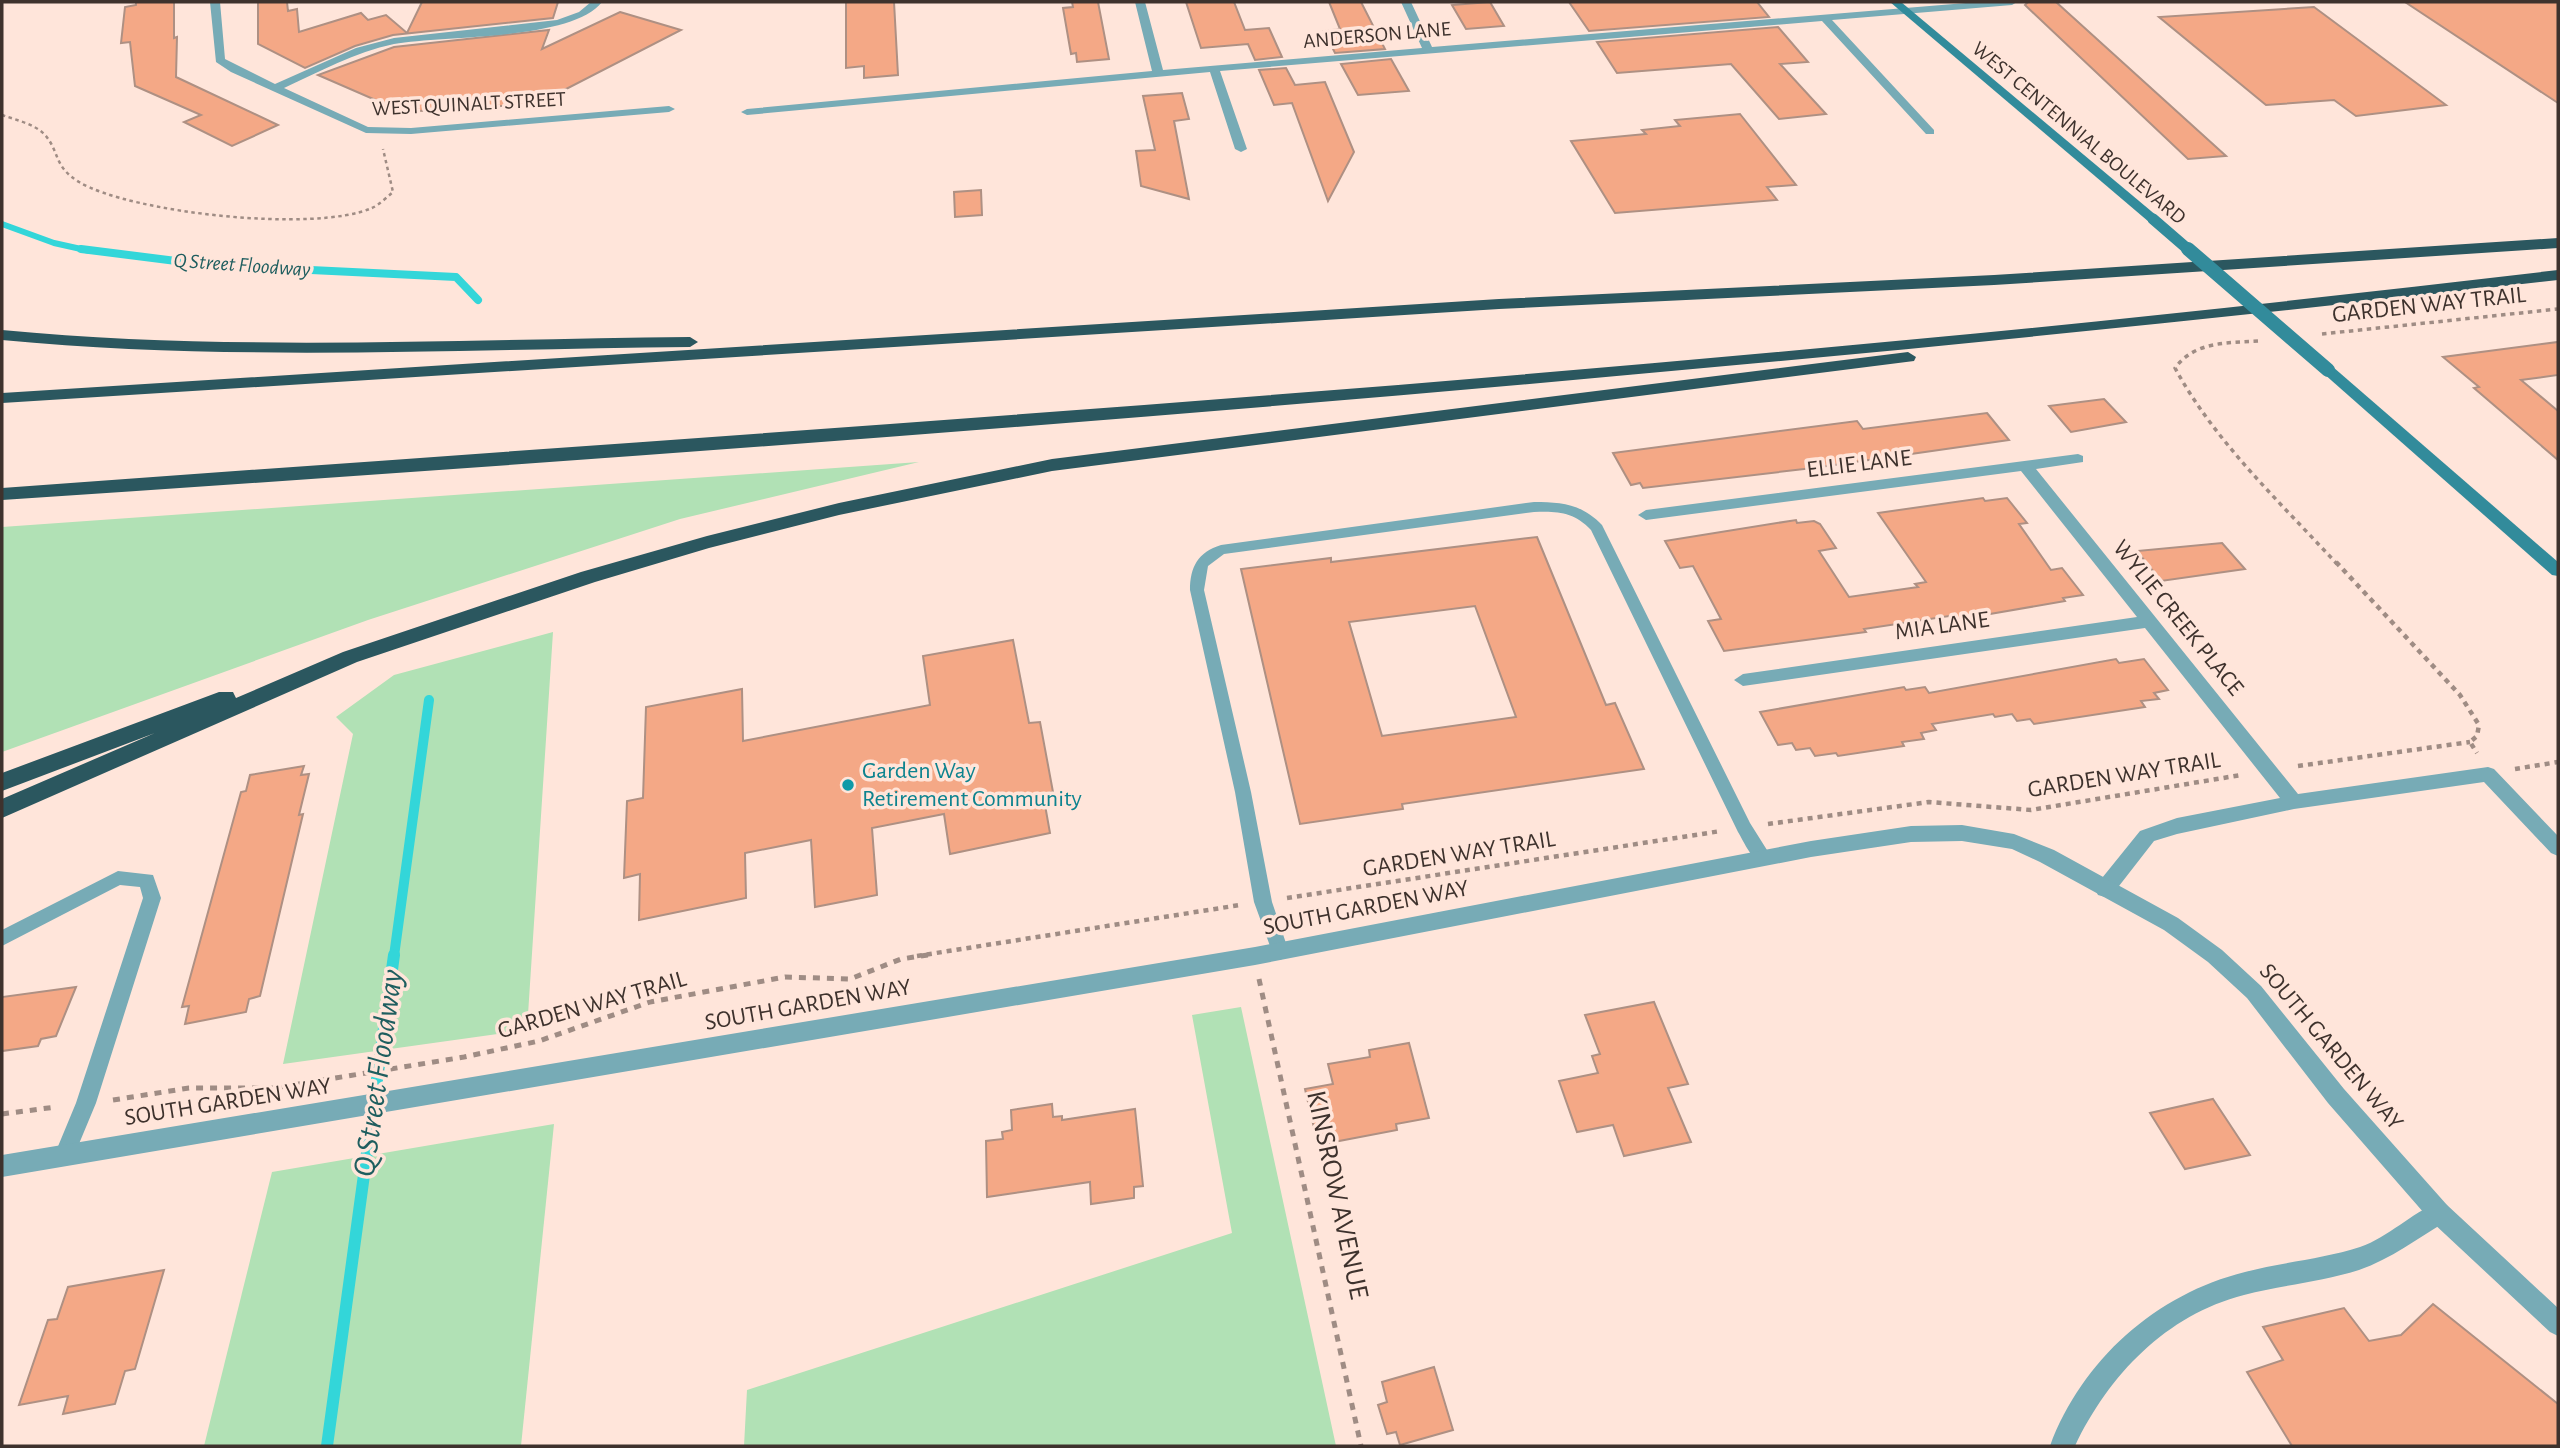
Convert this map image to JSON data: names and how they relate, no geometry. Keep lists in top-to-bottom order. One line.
{"streets":{"main road":["WEST CENTENNIAL BOULEVARD"],"street":["ANDERSON LANE","WEST QUINALT STREET","ELLIE LANE","WYLIE CREEK PLACE","MIA LANE","SOUTH GARDEN WAY"],"path":["GARDEN WAY TRAIL","KINSROW AVENUE"]},"crossings":[["ANDERSON LANE","WEST CENTENNIAL BOULEVARD"],["GARDEN WAY TRAIL","WYLIE CREEK PLACE"],["ELLIE LANE","WYLIE CREEK PLACE"],["WYLIE CREEK PLACE","MIA LANE"],["SOUTH GARDEN WAY","KINSROW AVENUE"]],"water":["Q Street Floodway"],"places":["Garden Way Retirement Community"]}
